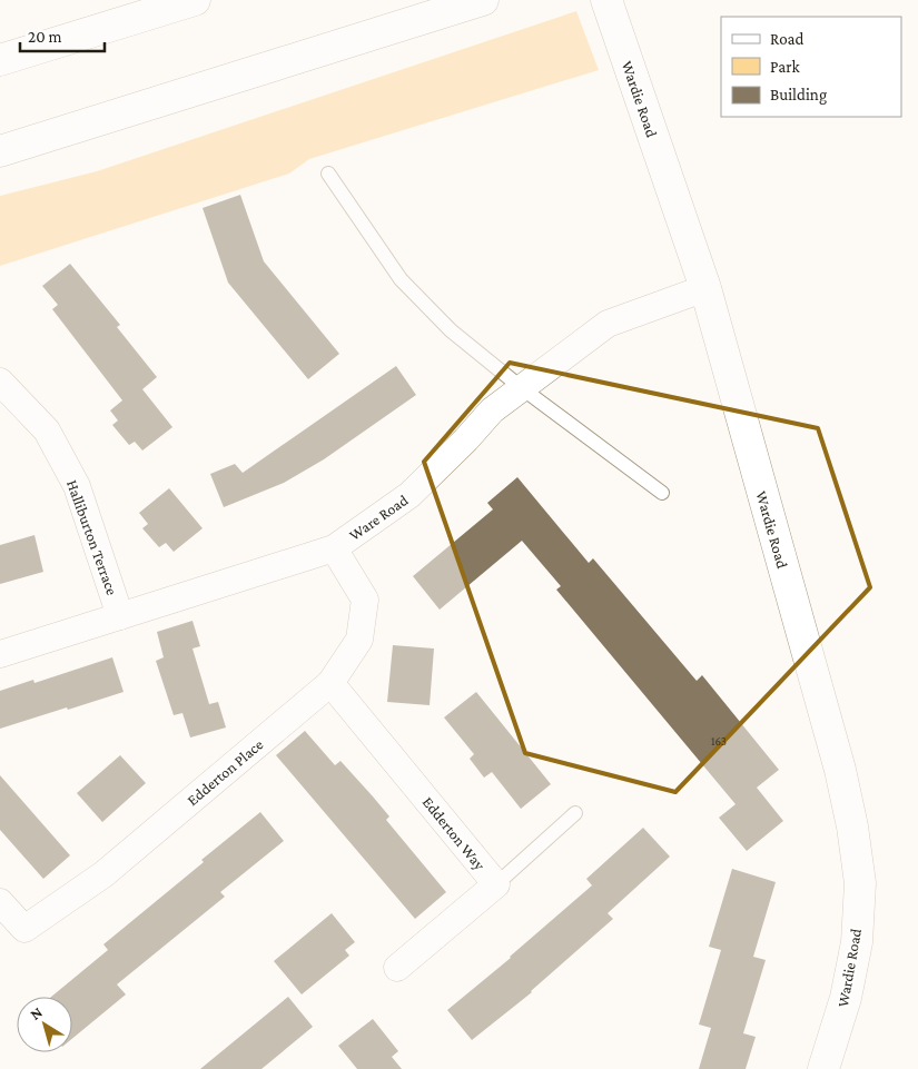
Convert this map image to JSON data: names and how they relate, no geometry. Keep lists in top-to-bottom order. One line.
{"streets":{"main road":["Wardie Road"],"street":["Ware Road","Halliburton Terrace","Edderton Place","Edderton Way"]},"crossings":[["Wardie Road","Ware Road"],["Ware Road","Halliburton Terrace"],["Ware Road","Edderton Place"],["Edderton Place","Edderton Way"]],"house_numbers":["163"],"legend":["Road","Park","Building"],"scale_bar":"20 m","north":"top left"}
